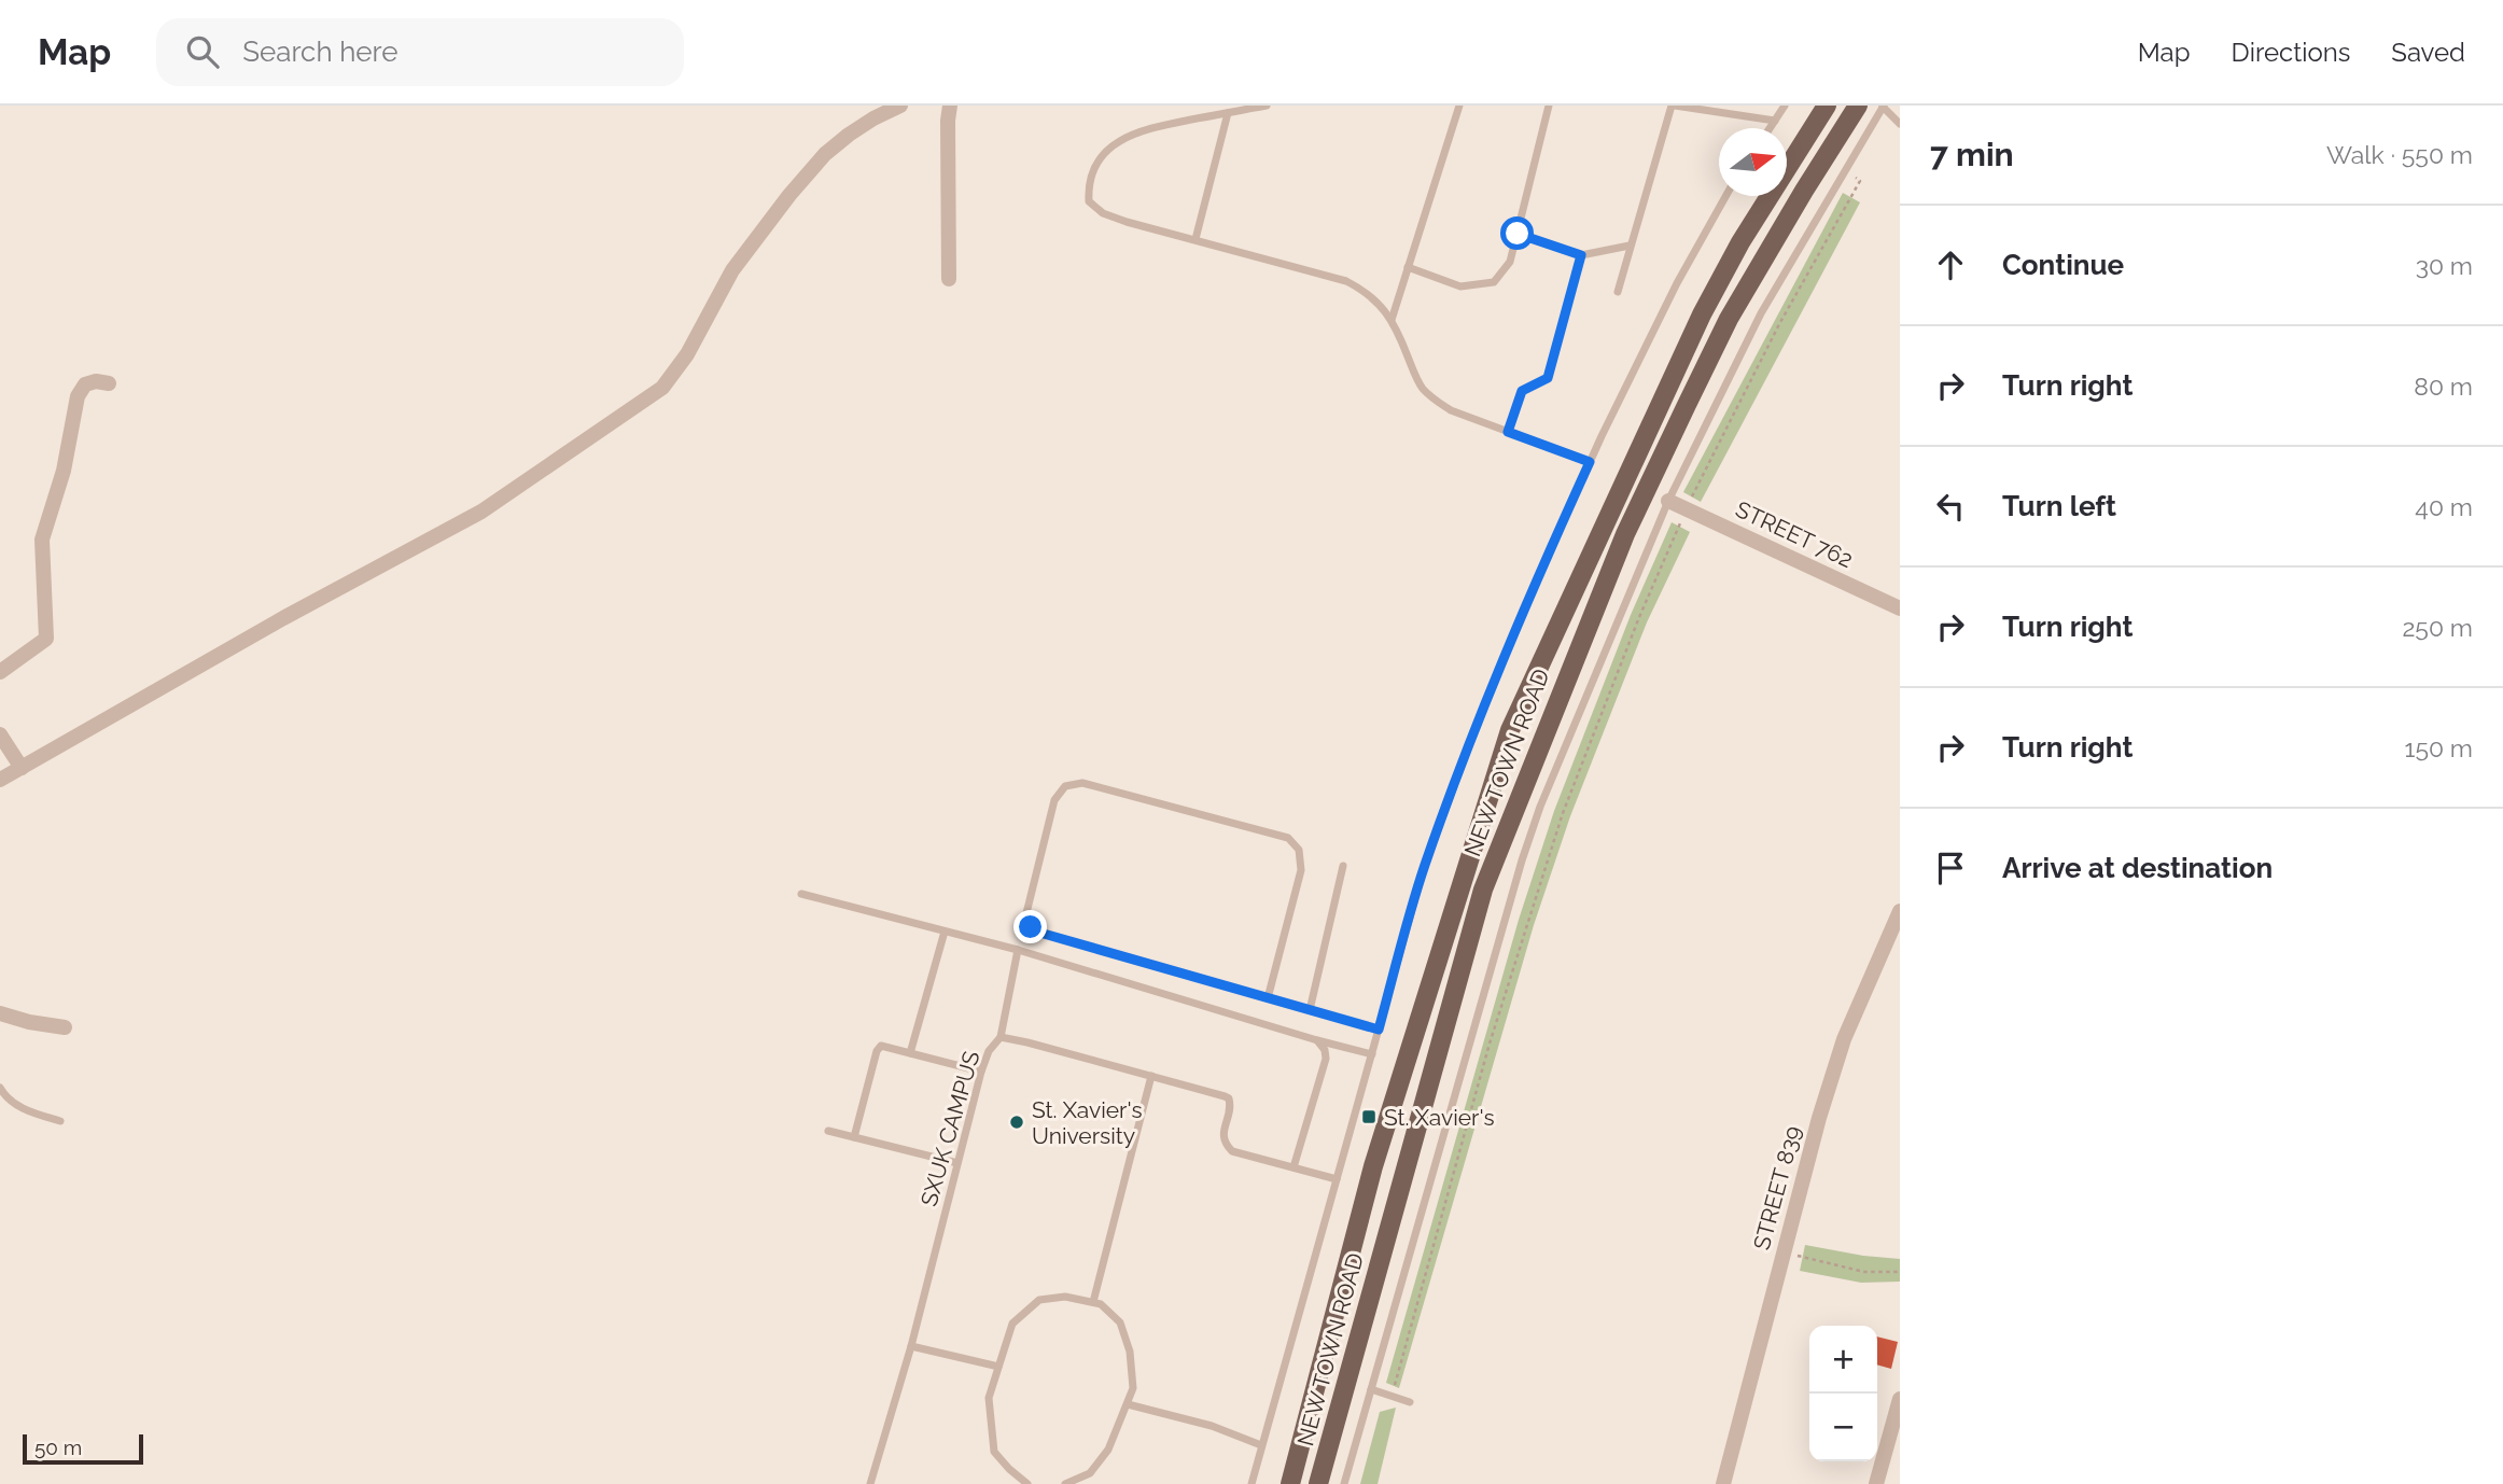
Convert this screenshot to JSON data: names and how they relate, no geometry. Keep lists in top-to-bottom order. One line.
{"streets":{"main road":["NEW TOWN ROAD"],"street":["STREET 762","STREET 839"],"lane":["SXUK CAMPUS"]},"places":{"transit":["St. Xavier's"],"other":["St. Xavier's University"]},"scale_bar":"50 m","north":"right","page":{"header":"Map","search":"Search here","nav":["Map","Directions","Saved"],"heading":["7 min","Walk · 550 m"],"list":[["Continue","30 m"],["Turn right","80 m"],["Turn left","40 m"],["Turn right","250 m"],["Turn right","150 m"],"Arrive at destination"],"map_buttons":["+","−"],"scale":"50 m"}}
